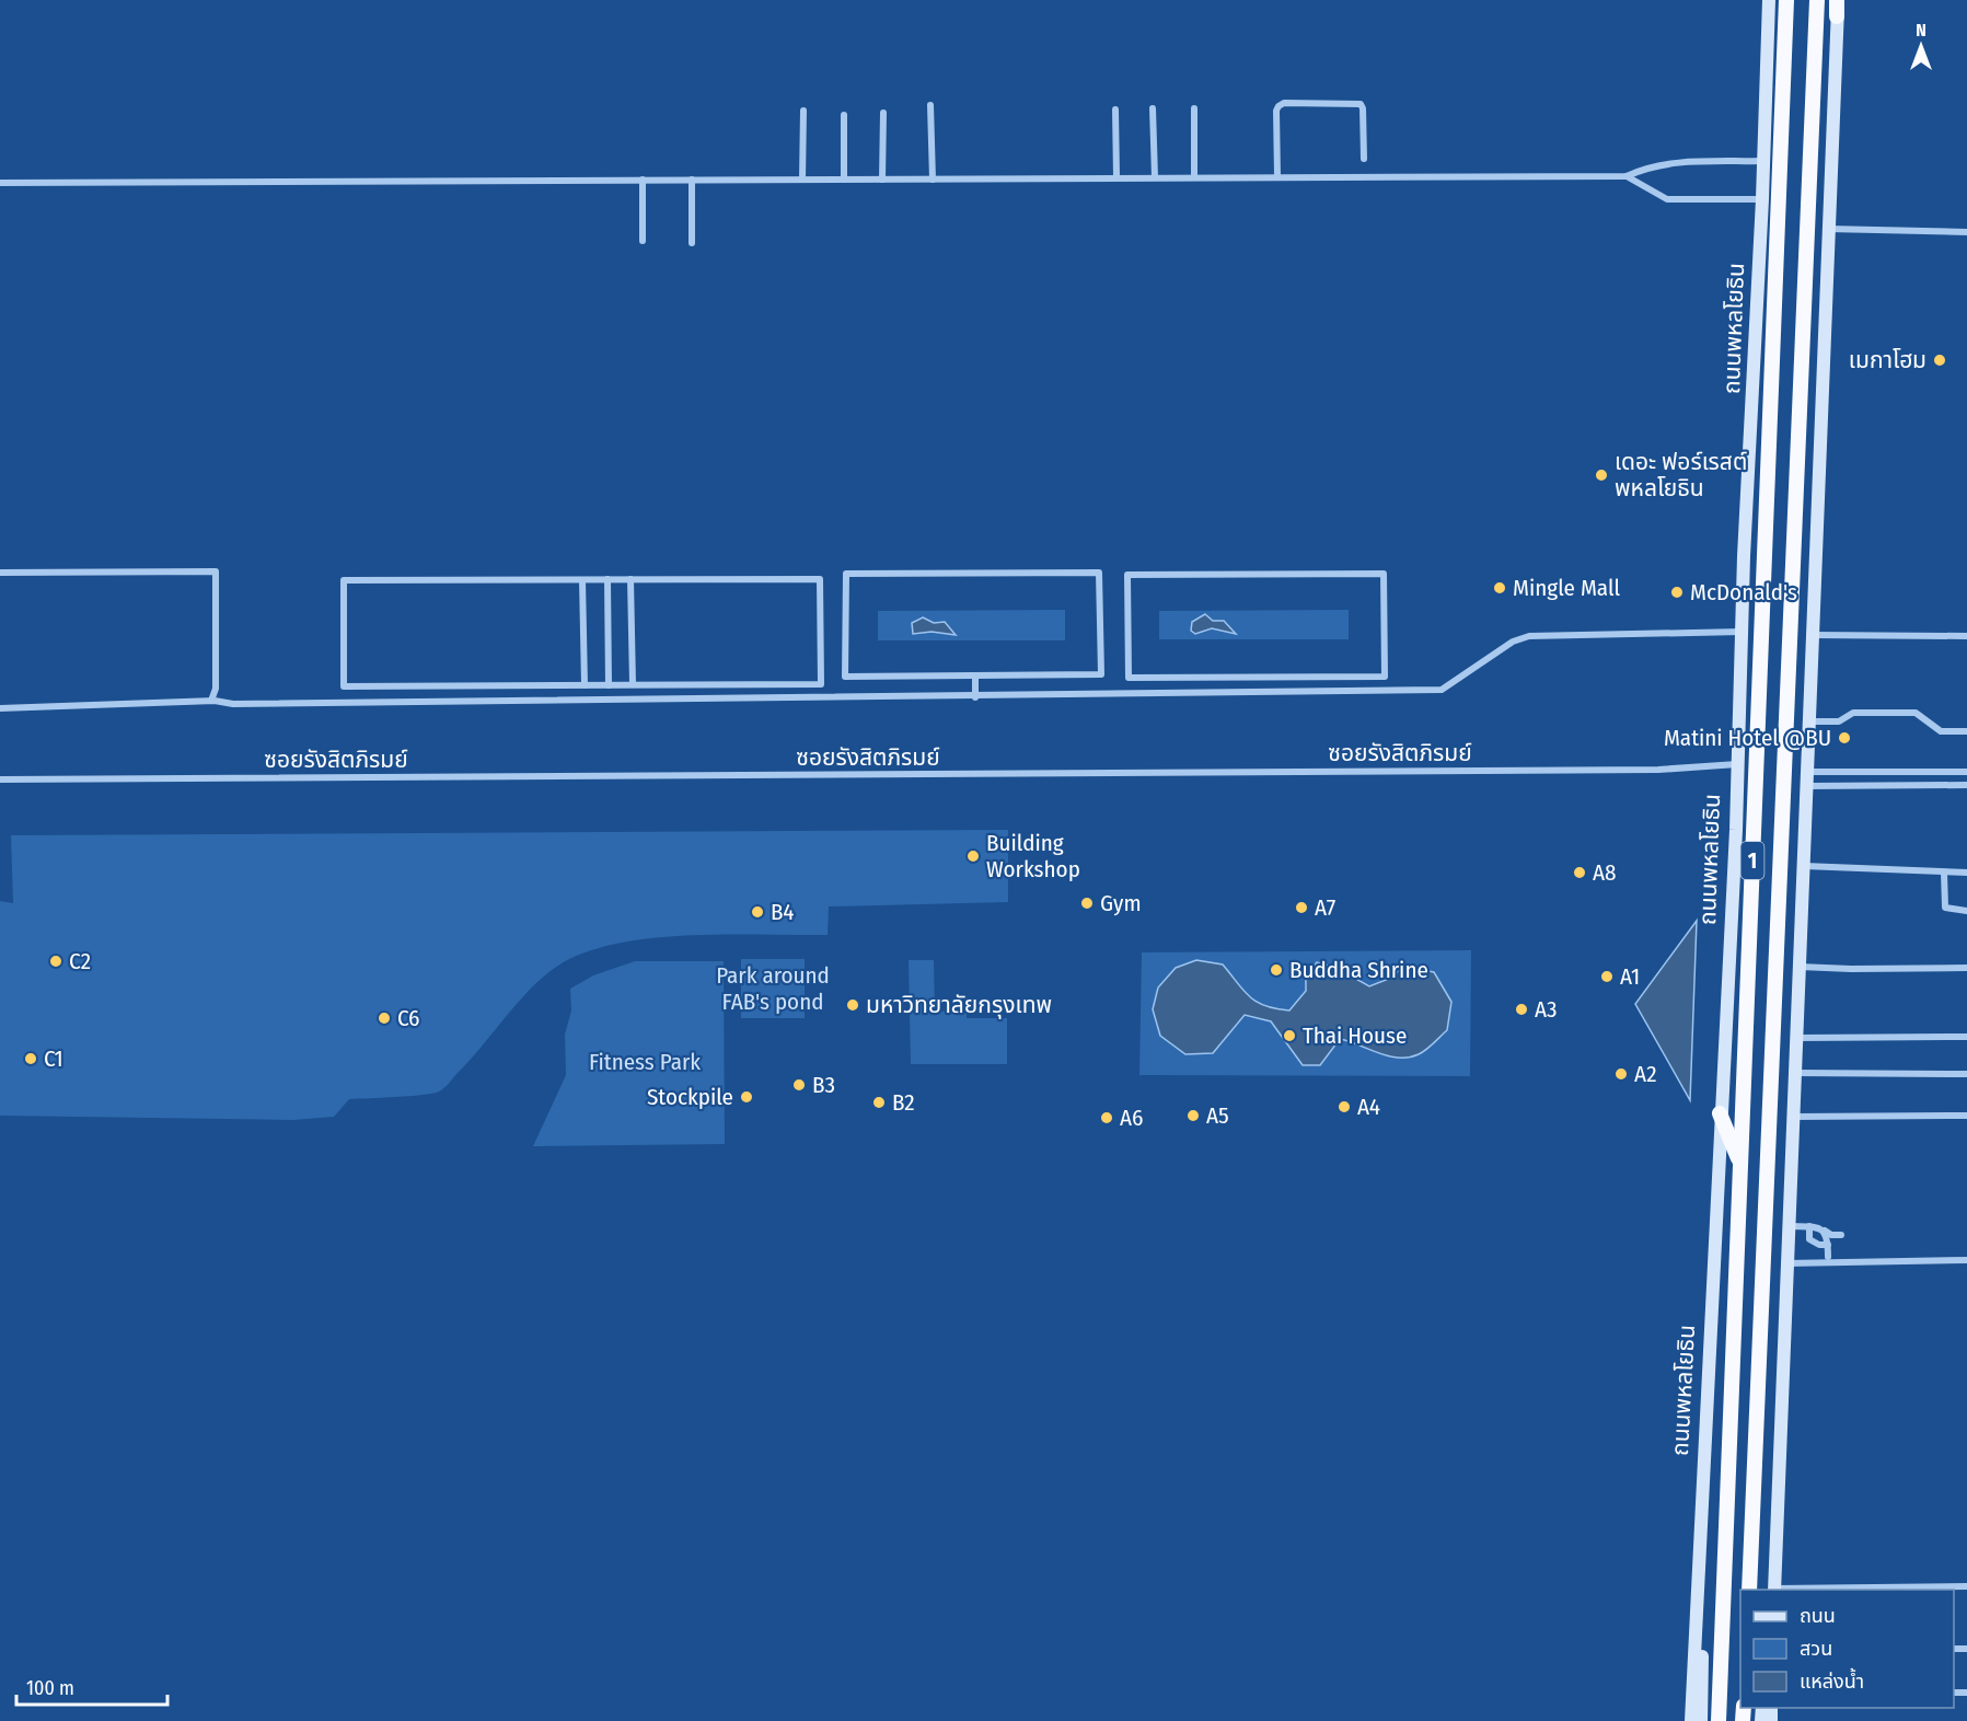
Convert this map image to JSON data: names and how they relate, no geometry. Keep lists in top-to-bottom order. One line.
{"streets":{"highway":["ถนนพหลโยธิน","1"],"street":["ซอยรังสิตภิรมย์"]},"crossings":[["ถนนพหลโยธิน","ซอยรังสิตภิรมย์"]],"parks":["Park around FAB's pond","Fitness Park"],"places":["เมกาโฮม","เดอะ ฟอร์เรสต์ พหลโยธิน","Mingle Mall","McDonald's","Matini Hotel @BU","Building Workshop","A8","Gym","A7","B4","C2","Buddha Shrine","A1","มหาวิทยาลัยกรุงเทพ","A3","C6","Thai House","C1","A2","B3","Stockpile","B2","A4","A5","A6"],"legend":["ถนน","สวน","แหล่งน้ำ"],"scale_bar":"100 m","north":"top"}
